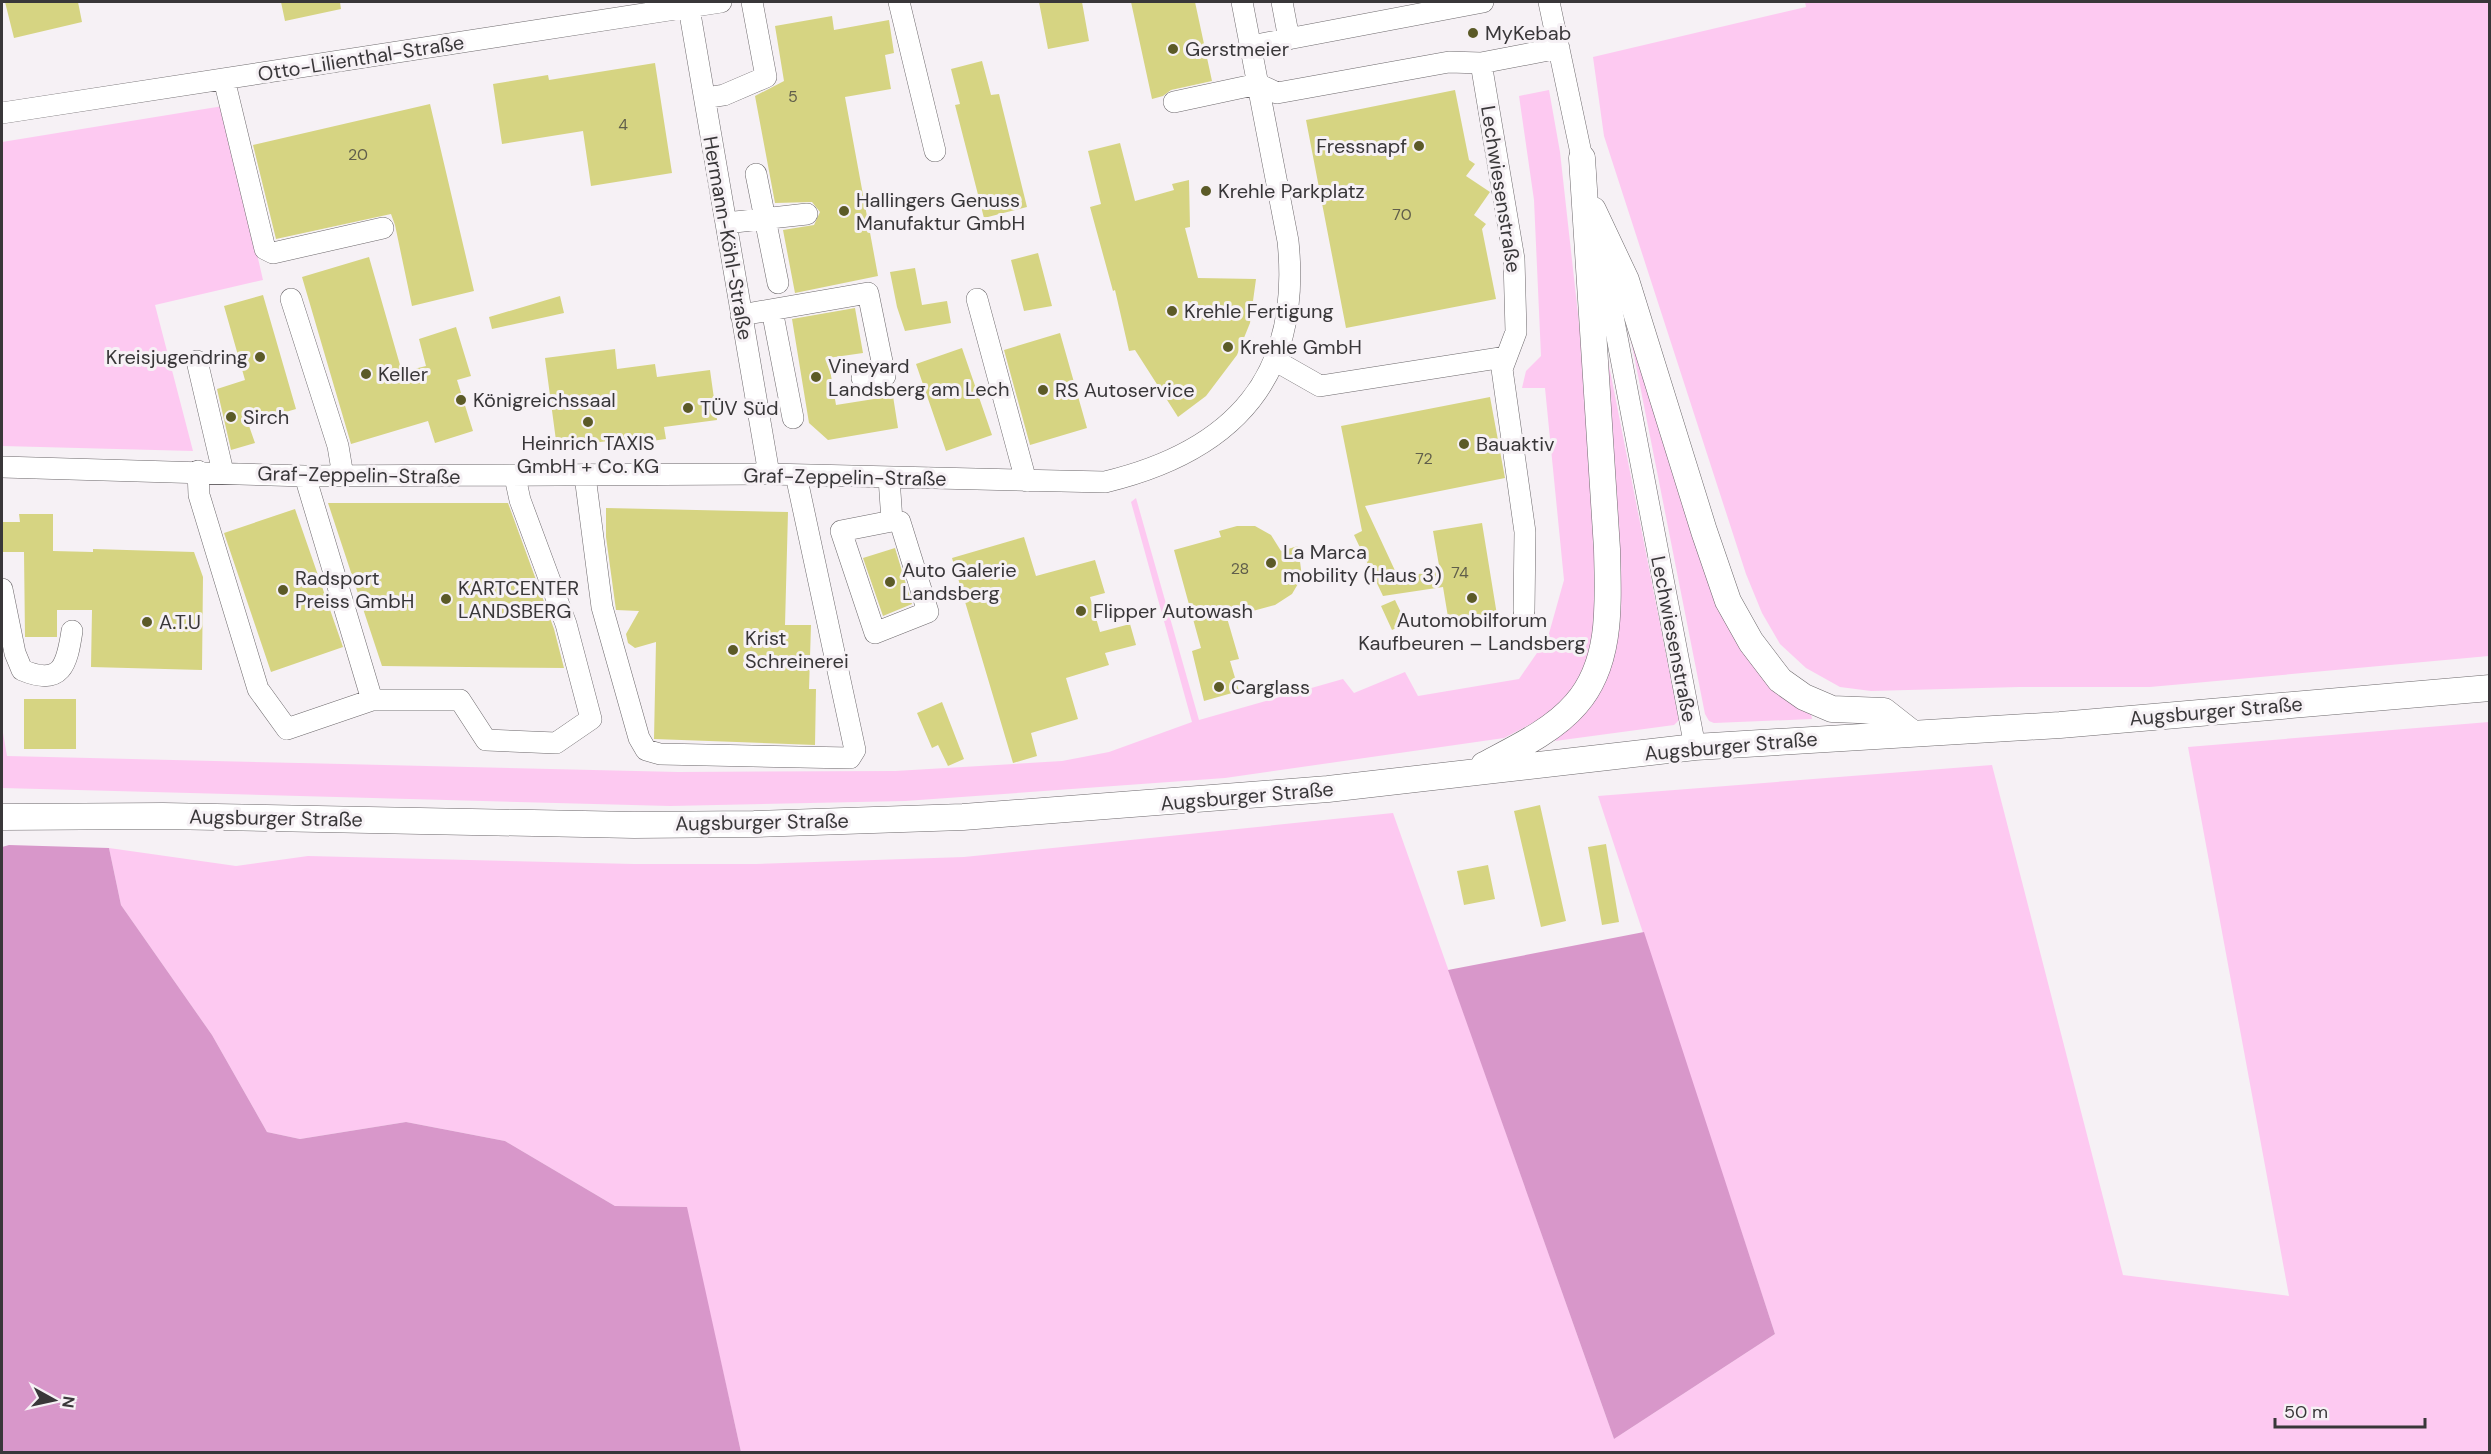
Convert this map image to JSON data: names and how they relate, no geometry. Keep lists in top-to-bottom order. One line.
{"streets":{"main road":["Augsburger Straße"],"street":["Otto-Lilienthal-Straße","Lechwiesenstraße","Hermann-Köhl-Straße","Graf-Zeppelin-Straße"]},"crossings":[["Otto-Lilienthal-Straße","Hermann-Köhl-Straße"],["Lechwiesenstraße","Augsburger Straße"],["Hermann-Köhl-Straße","Graf-Zeppelin-Straße"]],"places":["MyKebab","Gerstmeier","Fressnapf","Krehle Parkplatz","Hallingers Genuss Manufaktur GmbH","Krehle Fertigung","Krehle GmbH","Kreisjugendring","Keller","Vineyard Landsberg am Lech","RS Autoservice","Königreichssaal","TÜV Süd","Sirch","Heinrich TAXIS GmbH + Co. KG","Bauaktiv","La Marca mobility (Haus 3)","Auto Galerie Landsberg","Radsport Preiss GmbH","Automobilforum Kaufbeuren – Landsberg","KARTCENTER LANDSBERG","Flipper Autowash","A.T.U","Krist Schreinerei","Carglass"],"house_numbers":["5","4","20","70","72","28","74"],"scale_bar":"50 m","north":"right"}
